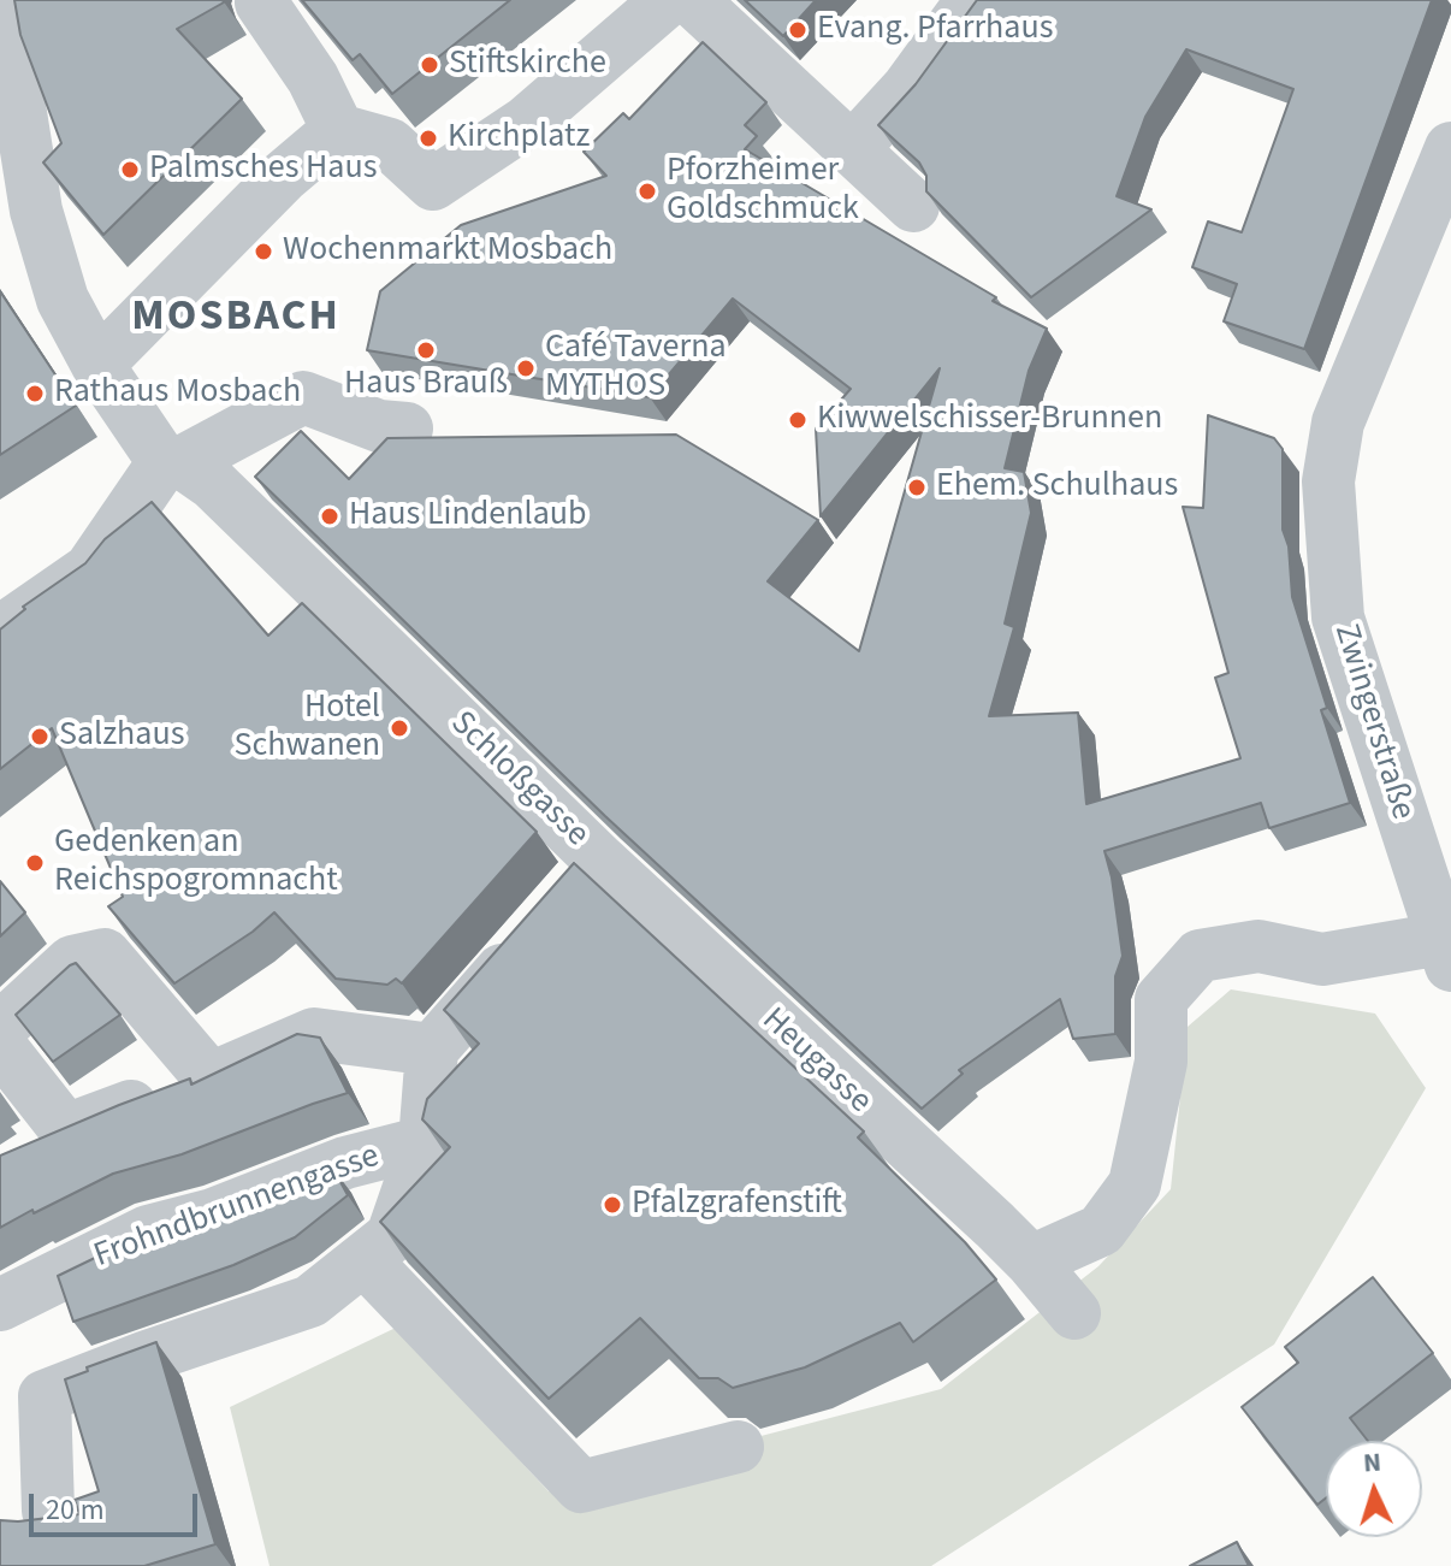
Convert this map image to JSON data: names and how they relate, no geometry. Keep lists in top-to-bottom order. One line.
{"streets":{"street":["Zwingerstraße","Schloßgasse","Heugasse","Frohndbrunnengasse"]},"crossings":[["Schloßgasse","Heugasse"]],"districts":["MOSBACH"],"places":["Evang. Pfarrhaus","Stiftskirche","Kirchplatz","Palmsches Haus","Pforzheimer Goldschmuck","Wochenmarkt Mosbach","Haus Brauß","Café Taverna MYTHOS","Rathaus Mosbach","Kiwwelschisser-Brunnen","Ehem. Schulhaus","Haus Lindenlaub","Hotel Schwanen","Salzhaus","Gedenken an Reichspogromnacht","Pfalzgrafenstift"],"scale_bar":"20 m","north":"top"}
